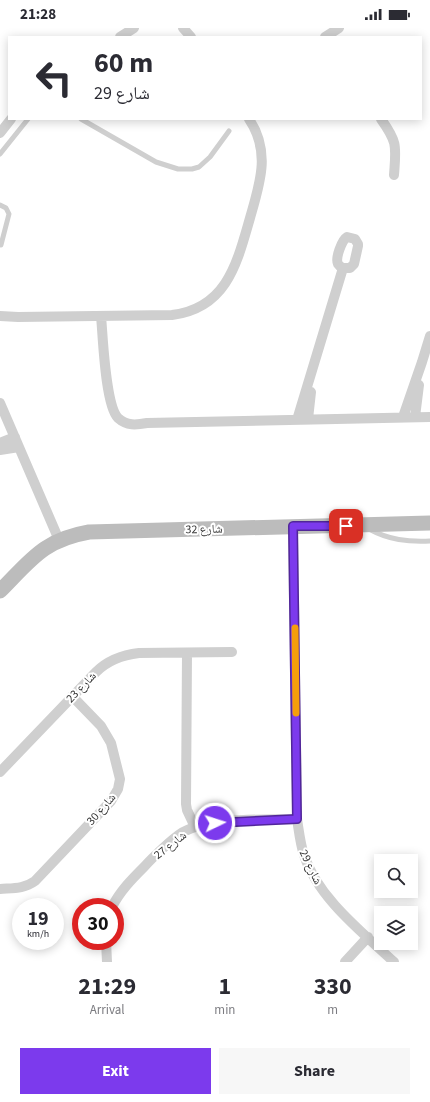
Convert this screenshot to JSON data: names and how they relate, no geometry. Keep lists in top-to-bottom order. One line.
{"streets":{"street":["شارع 32","شارع 23","شارع 30","شارع 27","شارع 29"]},"crossings":[["شارع 32","شارع 29"],["شارع 23","شارع 30"],["شارع 27","شارع 29"]],"page":{"status":"21:28","turn":["60 m","شارع 29"],"speed":"19 km/h","limit":"30","eta":["21:29","Arrival","1","min","330","m"],"buttons":["Exit","Share"]}}
